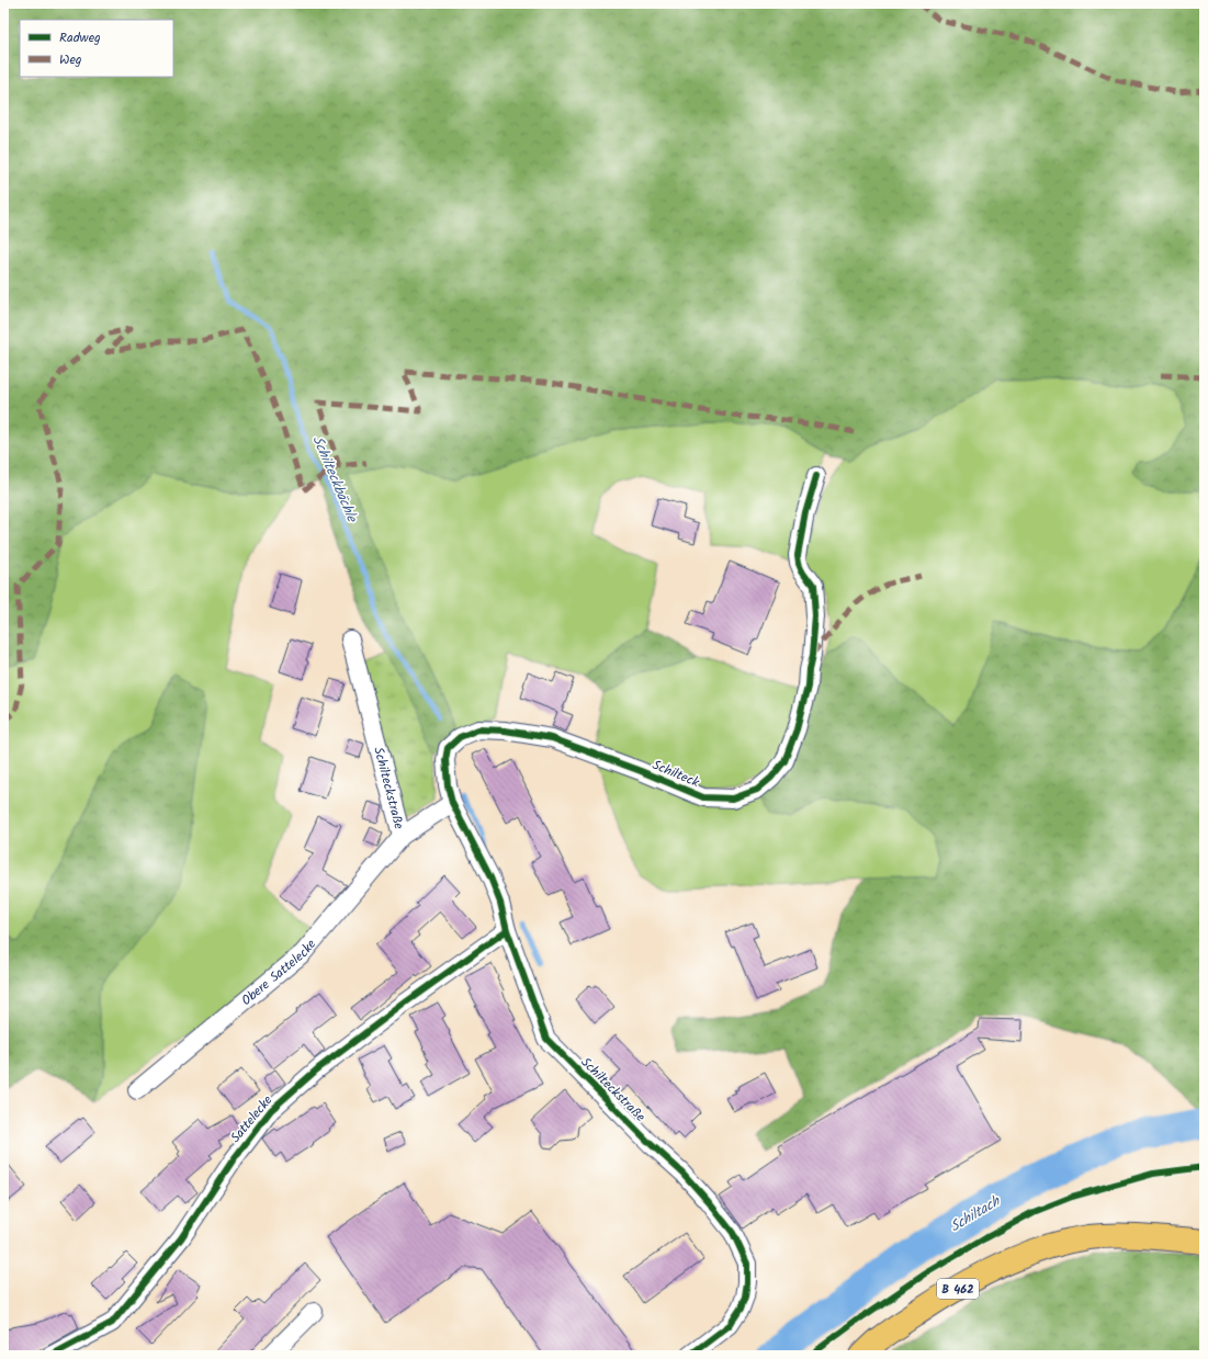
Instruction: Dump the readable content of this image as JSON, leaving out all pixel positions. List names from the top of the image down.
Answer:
{
  "streets": {
    "main road": ["B 462"],
    "street": [
      "Schilteck",
      "Schilteckstraße",
      "Obere Sattelecke",
      "Sattelecke"
    ]
  },
  "crossings": [
    ["Schilteck", "Schilteckstraße"],
    ["Schilteckstraße", "Obere Sattelecke"],
    ["Schilteckstraße", "Sattelecke"]
  ],
  "water": ["Schilteckbächle", "Schiltach"],
  "legend": ["Radweg", "Weg"]
}
